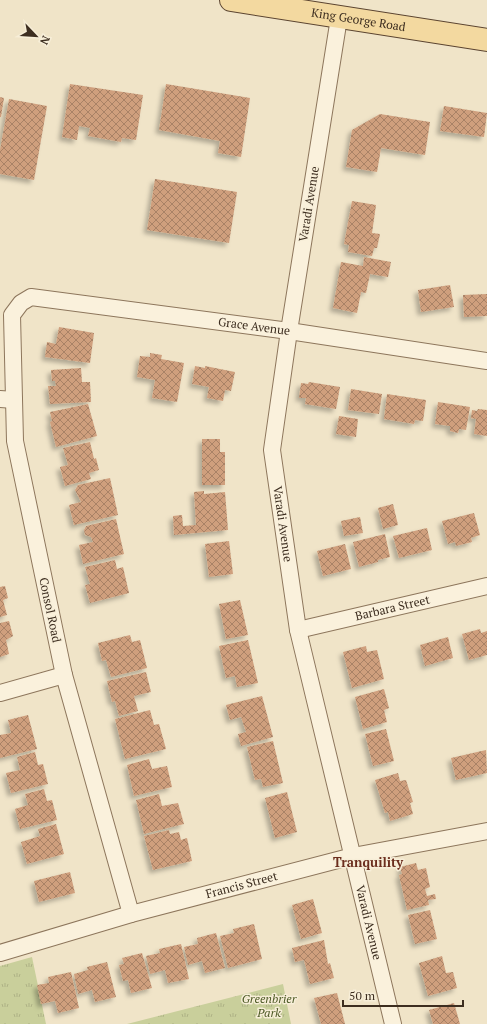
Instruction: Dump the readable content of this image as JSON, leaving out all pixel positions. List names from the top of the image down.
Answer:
{
  "streets": {
    "main road": ["King George Road"],
    "street": [
      "Varadi Avenue",
      "Grace Avenue",
      "Barbara Street",
      "Consol Road",
      "Francis Street"
    ]
  },
  "crossings": [
    ["King George Road", "Varadi Avenue"],
    ["Varadi Avenue", "Grace Avenue"],
    ["Varadi Avenue", "Barbara Street"],
    ["Varadi Avenue", "Francis Street"],
    ["Grace Avenue", "Consol Road"],
    ["Consol Road", "Francis Street"]
  ],
  "districts": ["Tranquility"],
  "parks": ["Greenbrier Park"],
  "scale_bar": "50 m",
  "north": "bottom right"
}
